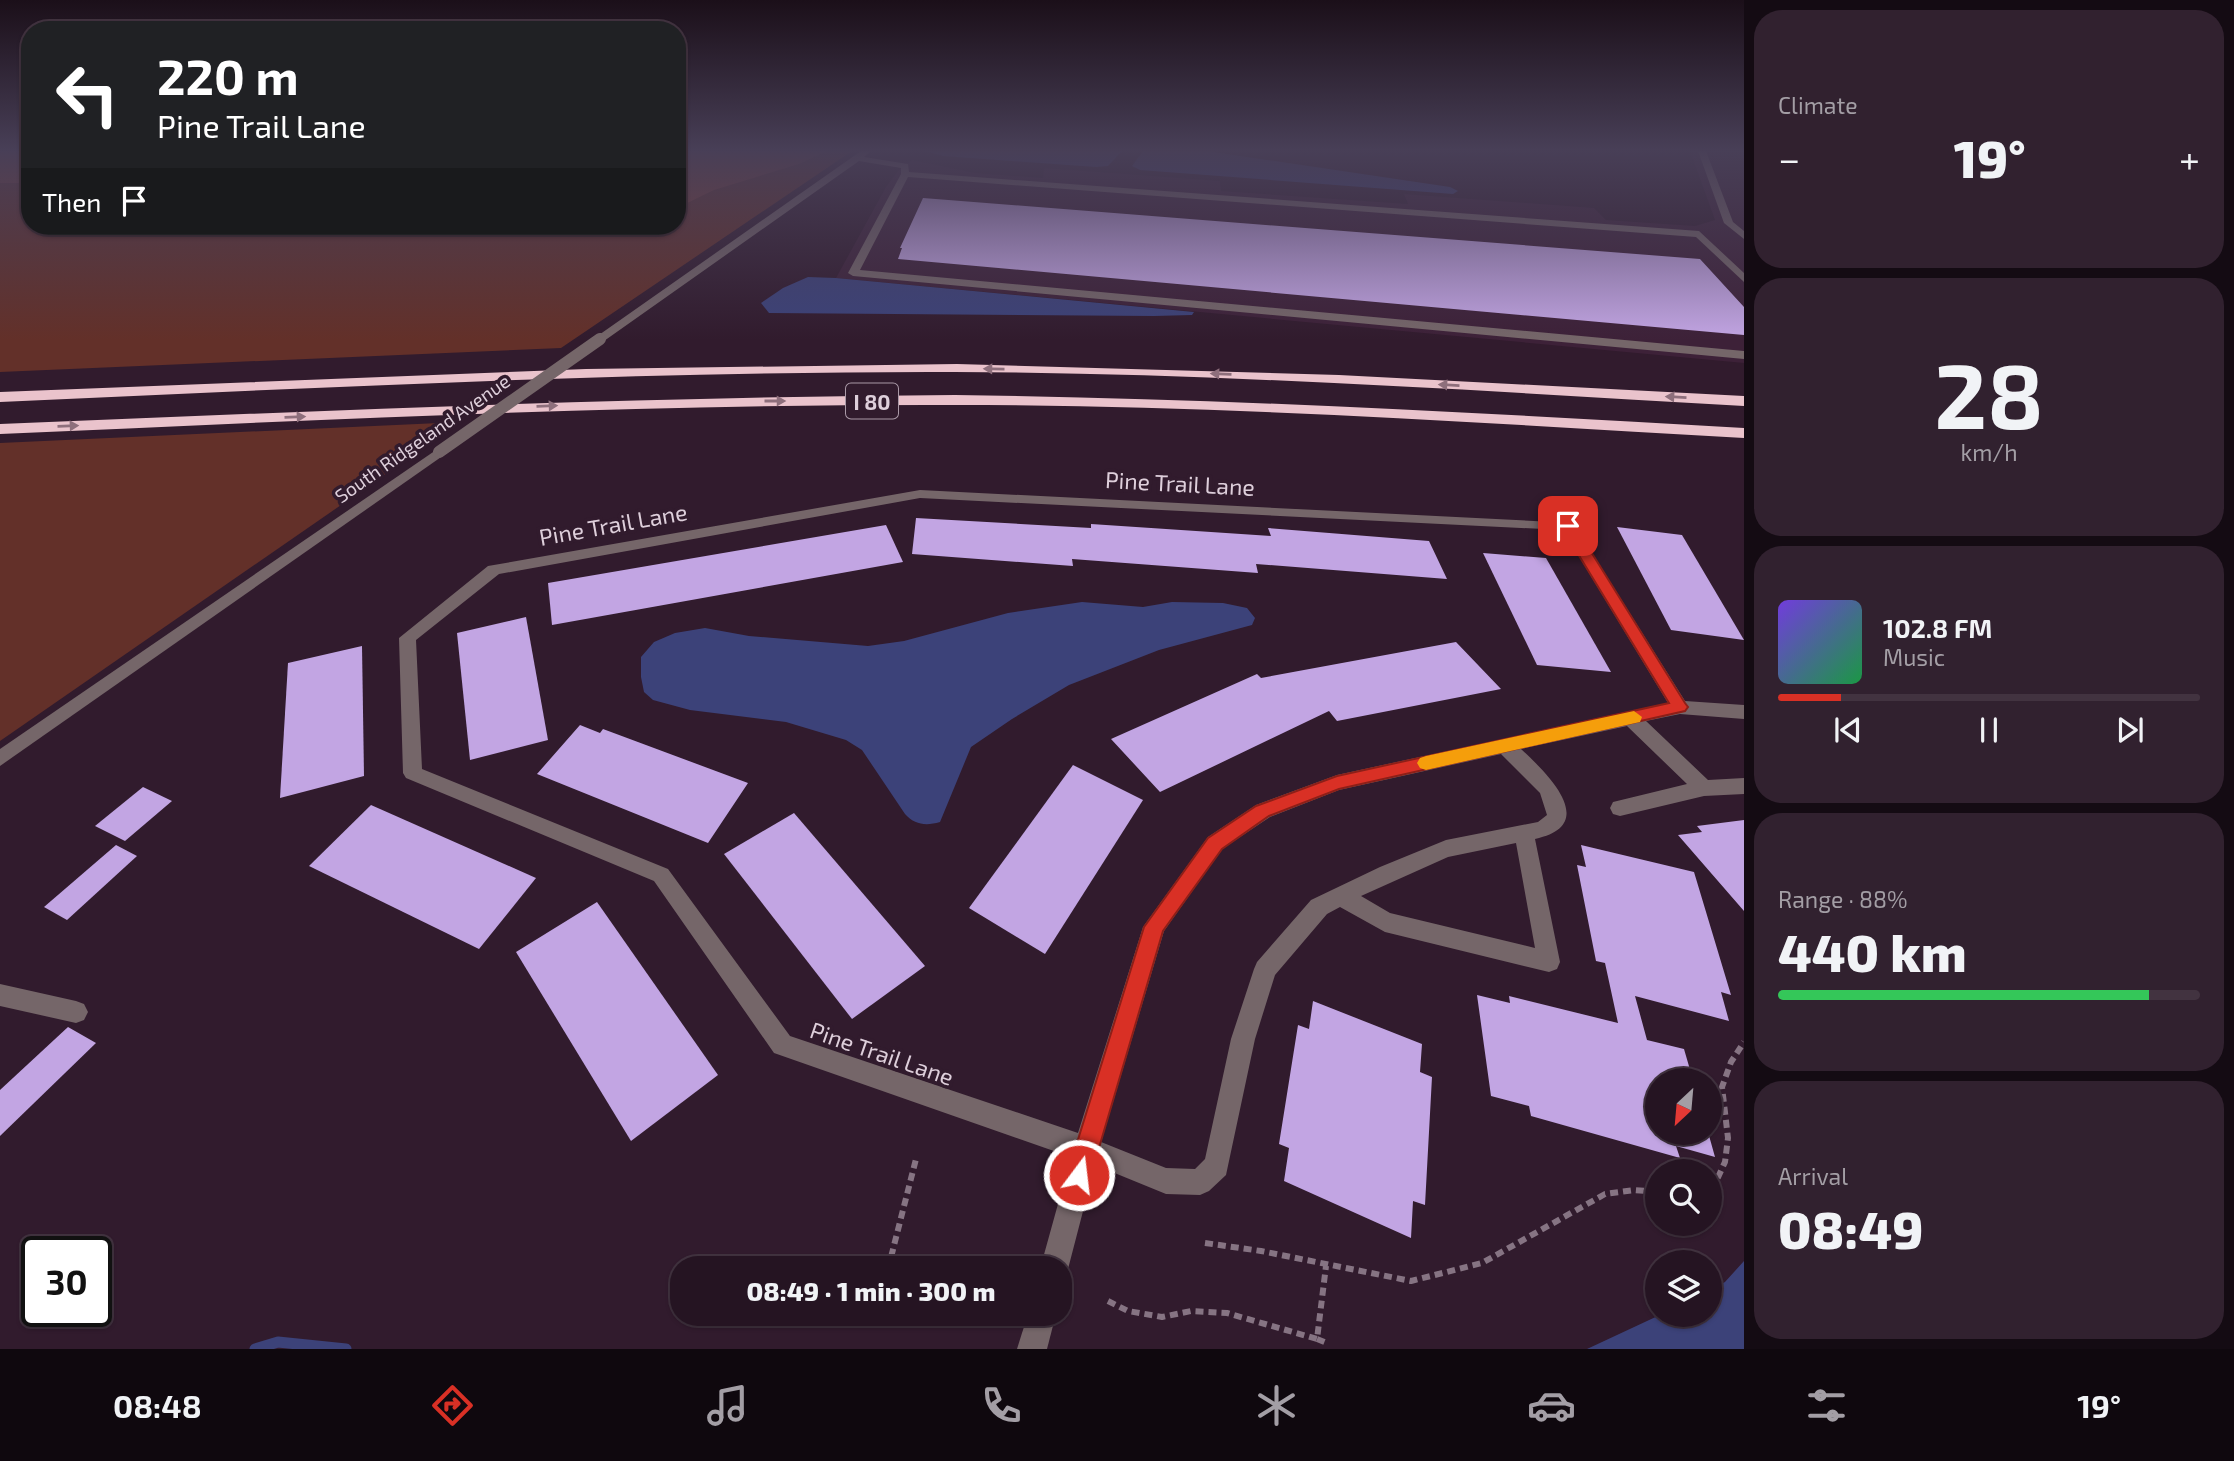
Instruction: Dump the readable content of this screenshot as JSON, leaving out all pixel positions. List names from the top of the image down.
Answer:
{
  "streets": {
    "highway": ["I 80"],
    "street": ["South Ridgeland Avenue", "Pine Trail Lane"]
  },
  "north": "bottom left",
  "page": {
    "tile": [
      "Climate",
      ["28", "km/h"],
      ["Range · 88%", "440 km"],
      ["Arrival", "08:49"]
    ],
    "turn": ["220 m", "Pine Trail Lane"],
    "heat": ["−", "19°", "+"],
    "then": "Then",
    "song": ["102.8 FM", "Music"],
    "limit": "30",
    "trip": "08:49 · 1 min · 300 m",
    "tabs": ["08:48", "19°"]
  }
}
